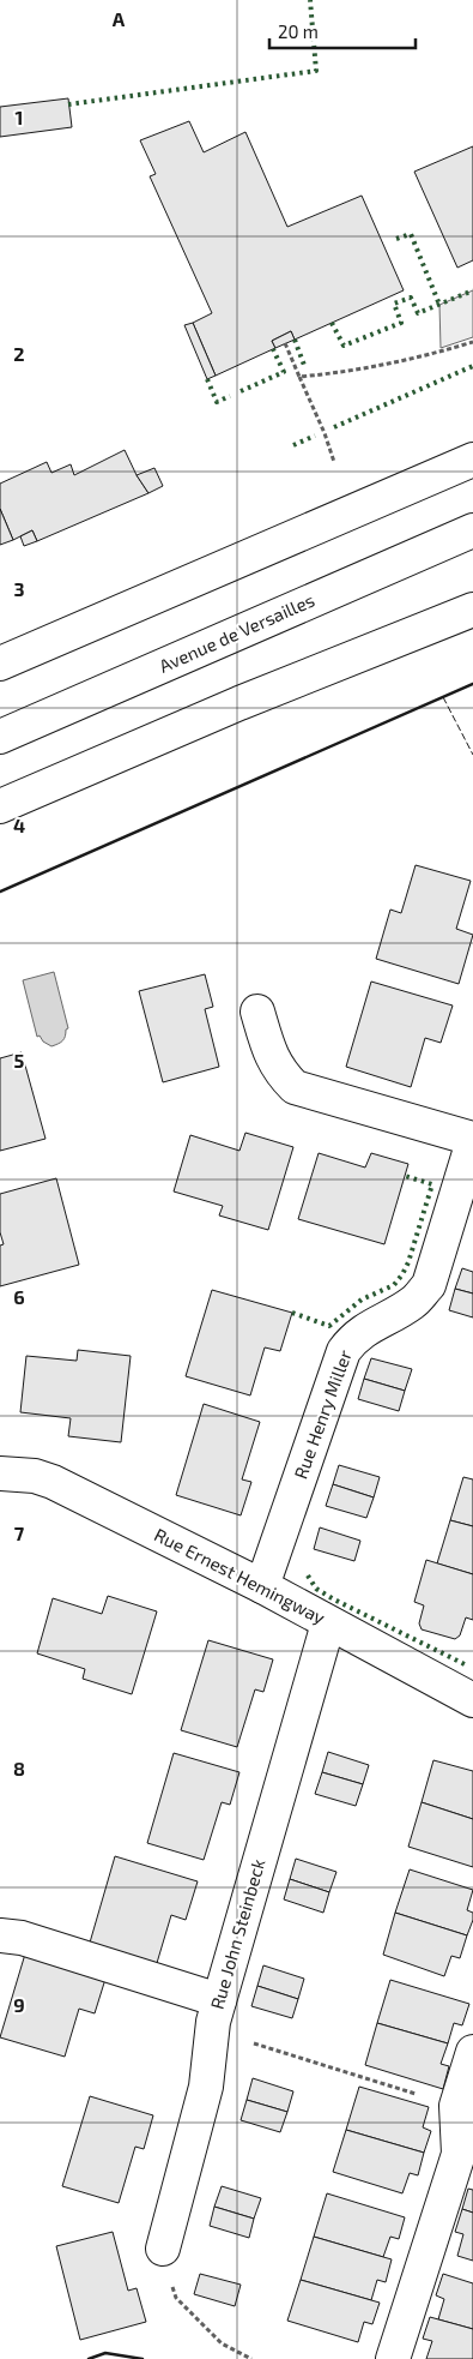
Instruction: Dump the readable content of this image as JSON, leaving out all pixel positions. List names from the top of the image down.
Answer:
{
  "streets": {
    "street": [
      "Avenue de Versailles",
      "Rue Henry Miller",
      "Rue Ernest Hemingway",
      "Rue John Steinbeck"
    ]
  },
  "crossings": [
    ["Rue Henry Miller", "Rue Ernest Hemingway"],
    ["Rue Ernest Hemingway", "Rue John Steinbeck"]
  ],
  "scale_bar": "20 m",
  "grid": {
    "columns": ["A"],
    "rows": [
      "1",
      "2",
      "3",
      "4",
      "5",
      "6",
      "7",
      "8",
      "9"
    ]
  }
}
